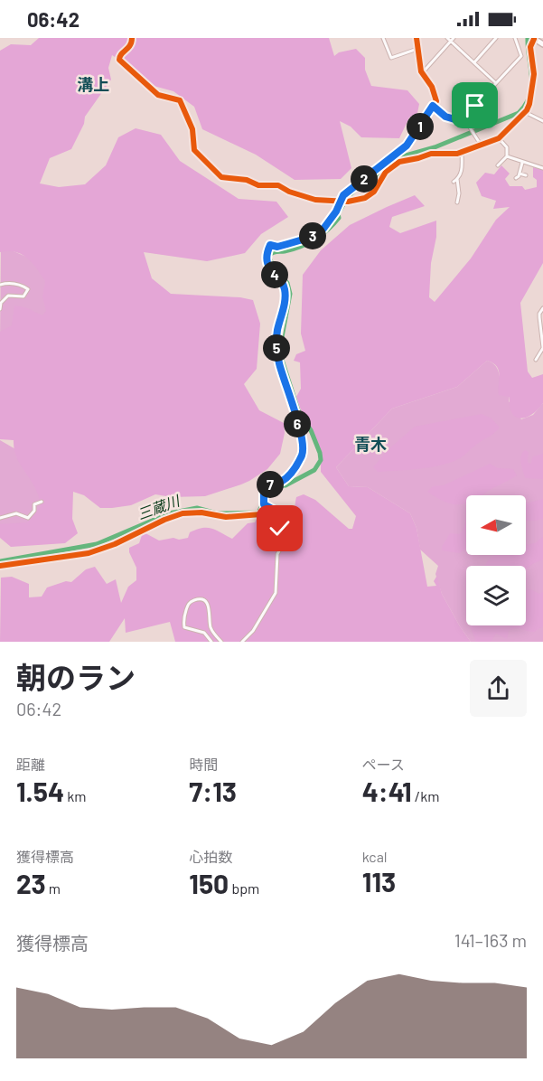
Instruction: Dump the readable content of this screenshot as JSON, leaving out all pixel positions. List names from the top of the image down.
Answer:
{
  "districts": ["溝上", "青木"],
  "water": ["三蔵川"],
  "north": "left",
  "page": {
    "status": "06:42",
    "pins": [
      "1",
      "2",
      "3",
      "4",
      "5",
      "6",
      "7"
    ],
    "heading": ["朝のラン", "06:42"],
    "stats": [
      ["距離", "1.54 km"],
      ["時間", "7:13"],
      ["ペース", "4:41 /km"],
      ["獲得標高", "23 m"],
      ["心拍数", "150 bpm"],
      ["kcal", "113"]
    ],
    "chart": ["獲得標高", "141–163 m"]
  }
}
